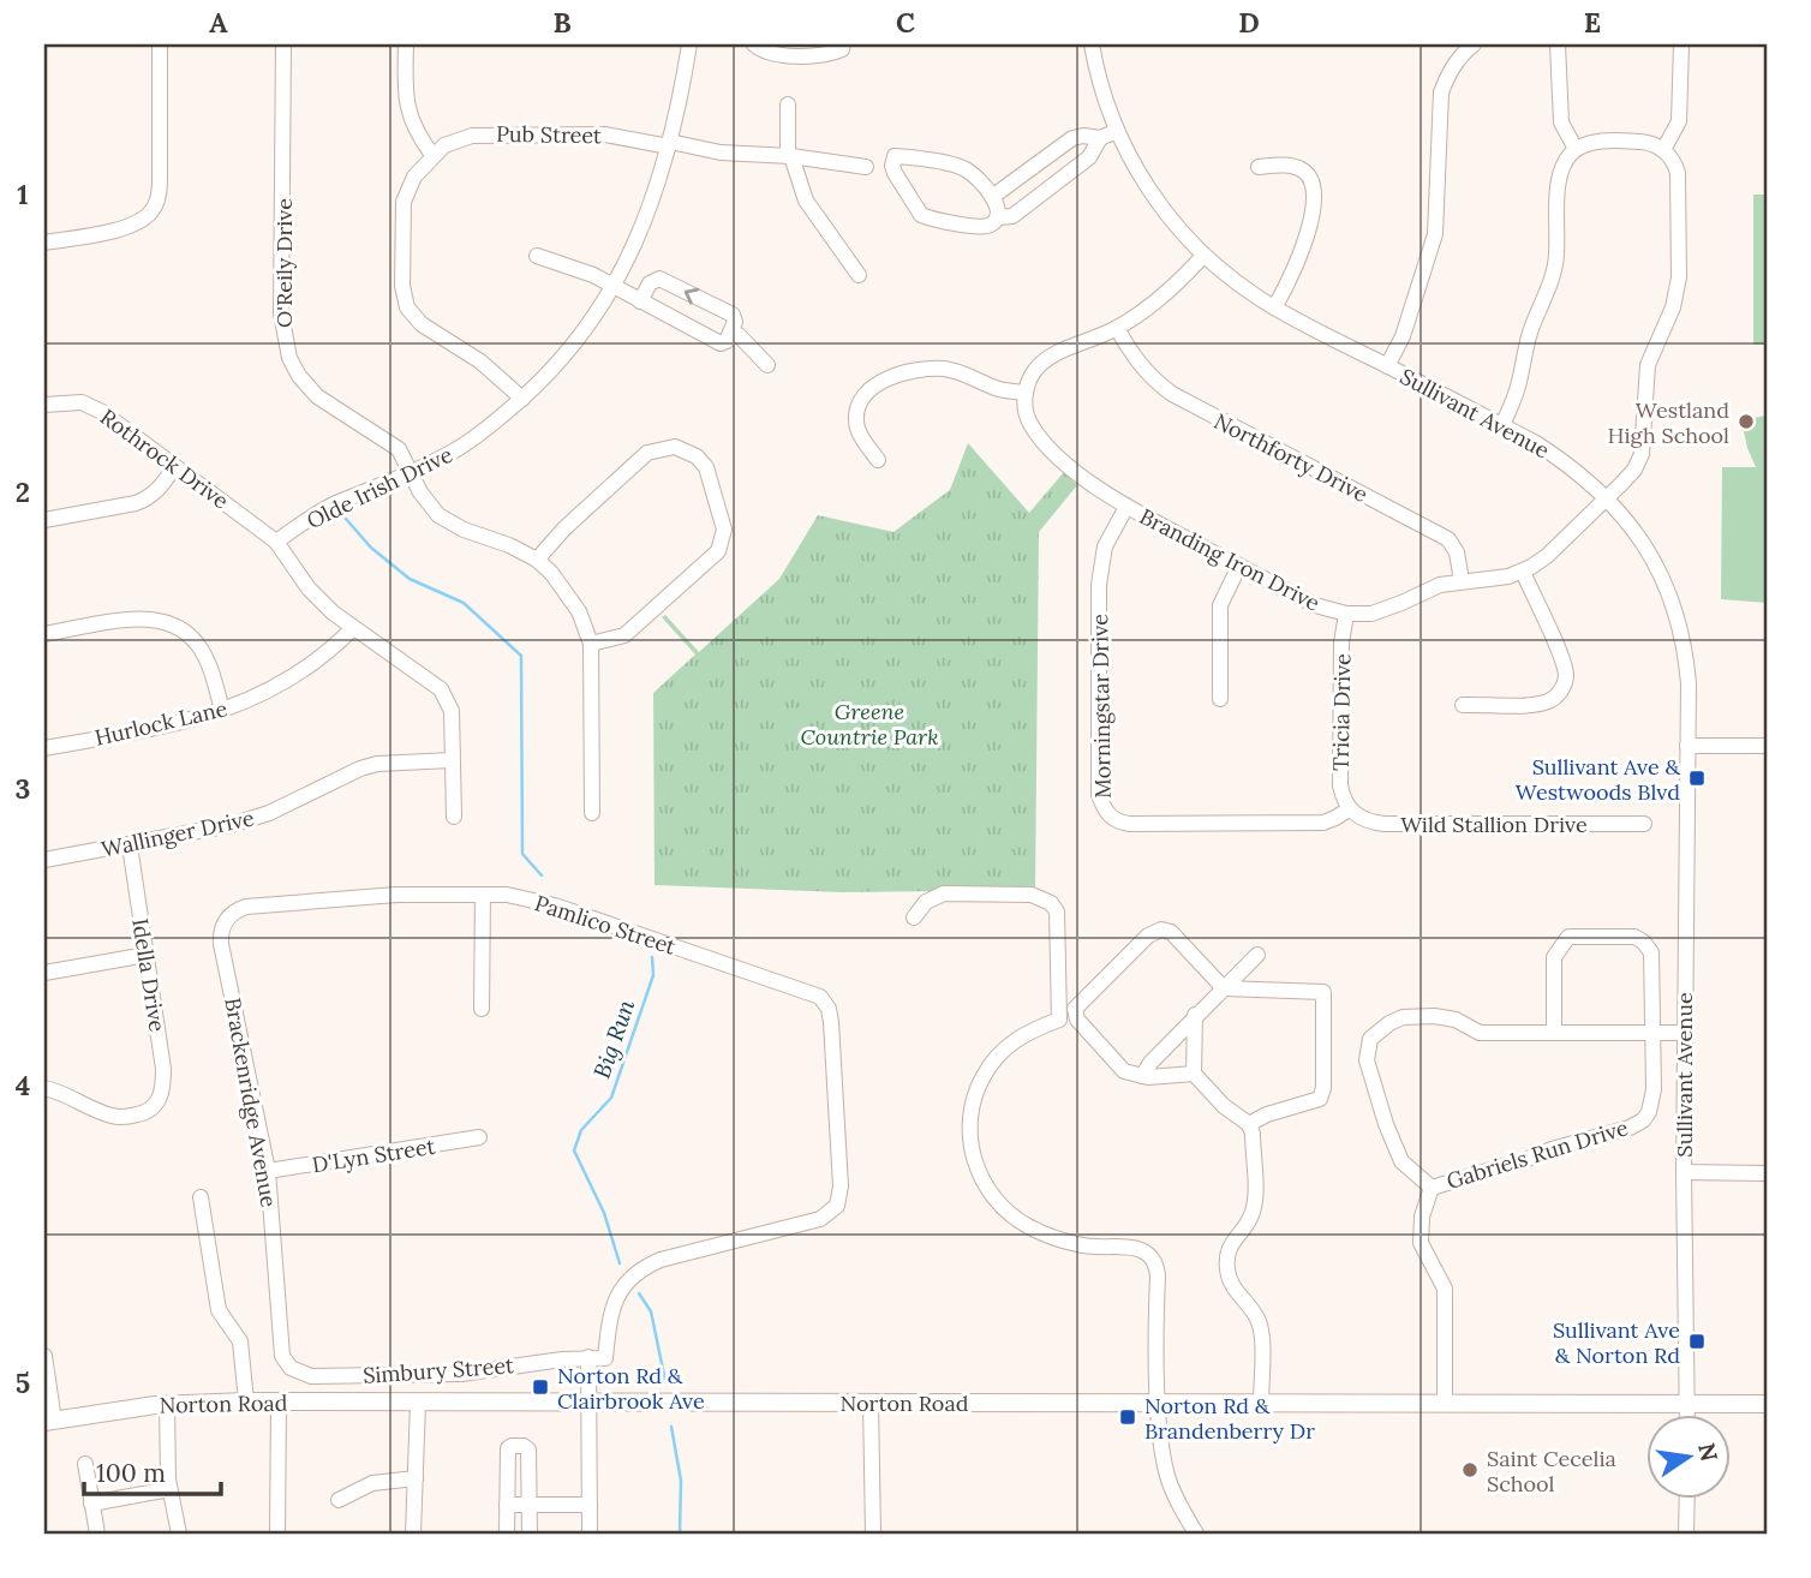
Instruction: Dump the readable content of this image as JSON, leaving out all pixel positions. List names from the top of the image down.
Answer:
{
  "streets": {
    "main road": ["Norton Road"],
    "street": [
      "Pub Street",
      "O'Reily Drive",
      "Sullivant Avenue",
      "Northforty Drive",
      "Rothrock Drive",
      "Olde Irish Drive",
      "Branding Iron Drive",
      "Morningstar Drive",
      "Tricia Drive",
      "Hurlock Lane",
      "Wild Stallion Drive",
      "Wallinger Drive",
      "Pamlico Street",
      "Idella Drive",
      "Brackenridge Avenue",
      "Gabriels Run Drive",
      "D'Lyn Street",
      "Simbury Street"
    ]
  },
  "crossings": [
    ["Pub Street", "Olde Irish Drive"],
    ["O'Reily Drive", "Olde Irish Drive"],
    ["Sullivant Avenue", "Branding Iron Drive"],
    ["Sullivant Avenue", "Norton Road"],
    ["Northforty Drive", "Branding Iron Drive"],
    ["Rothrock Drive", "Olde Irish Drive"],
    ["Rothrock Drive", "Hurlock Lane"],
    ["Rothrock Drive", "Wallinger Drive"],
    ["Branding Iron Drive", "Morningstar Drive"],
    ["Branding Iron Drive", "Tricia Drive"],
    ["Morningstar Drive", "Tricia Drive"],
    ["Morningstar Drive", "Wild Stallion Drive"],
    ["Tricia Drive", "Wild Stallion Drive"],
    ["Wallinger Drive", "Idella Drive"],
    ["Pamlico Street", "Brackenridge Avenue"],
    ["Pamlico Street", "Simbury Street"],
    ["Brackenridge Avenue", "D'Lyn Street"],
    ["Brackenridge Avenue", "Simbury Street"]
  ],
  "water": ["Big Run"],
  "parks": ["Greene Countrie Park"],
  "places": {
    "other": ["Westland High School", "Saint Cecelia School"],
    "transit": [
      "Sullivant Ave & Westwoods Blvd",
      "Sullivant Ave & Norton Rd",
      "Norton Rd & Clairbrook Ave",
      "Norton Rd & Brandenberry Dr"
    ]
  },
  "scale_bar": "100 m",
  "north": "right",
  "grid": {
    "columns": [
      "A",
      "B",
      "C",
      "D",
      "E"
    ],
    "rows": [
      "1",
      "2",
      "3",
      "4",
      "5"
    ]
  }
}
